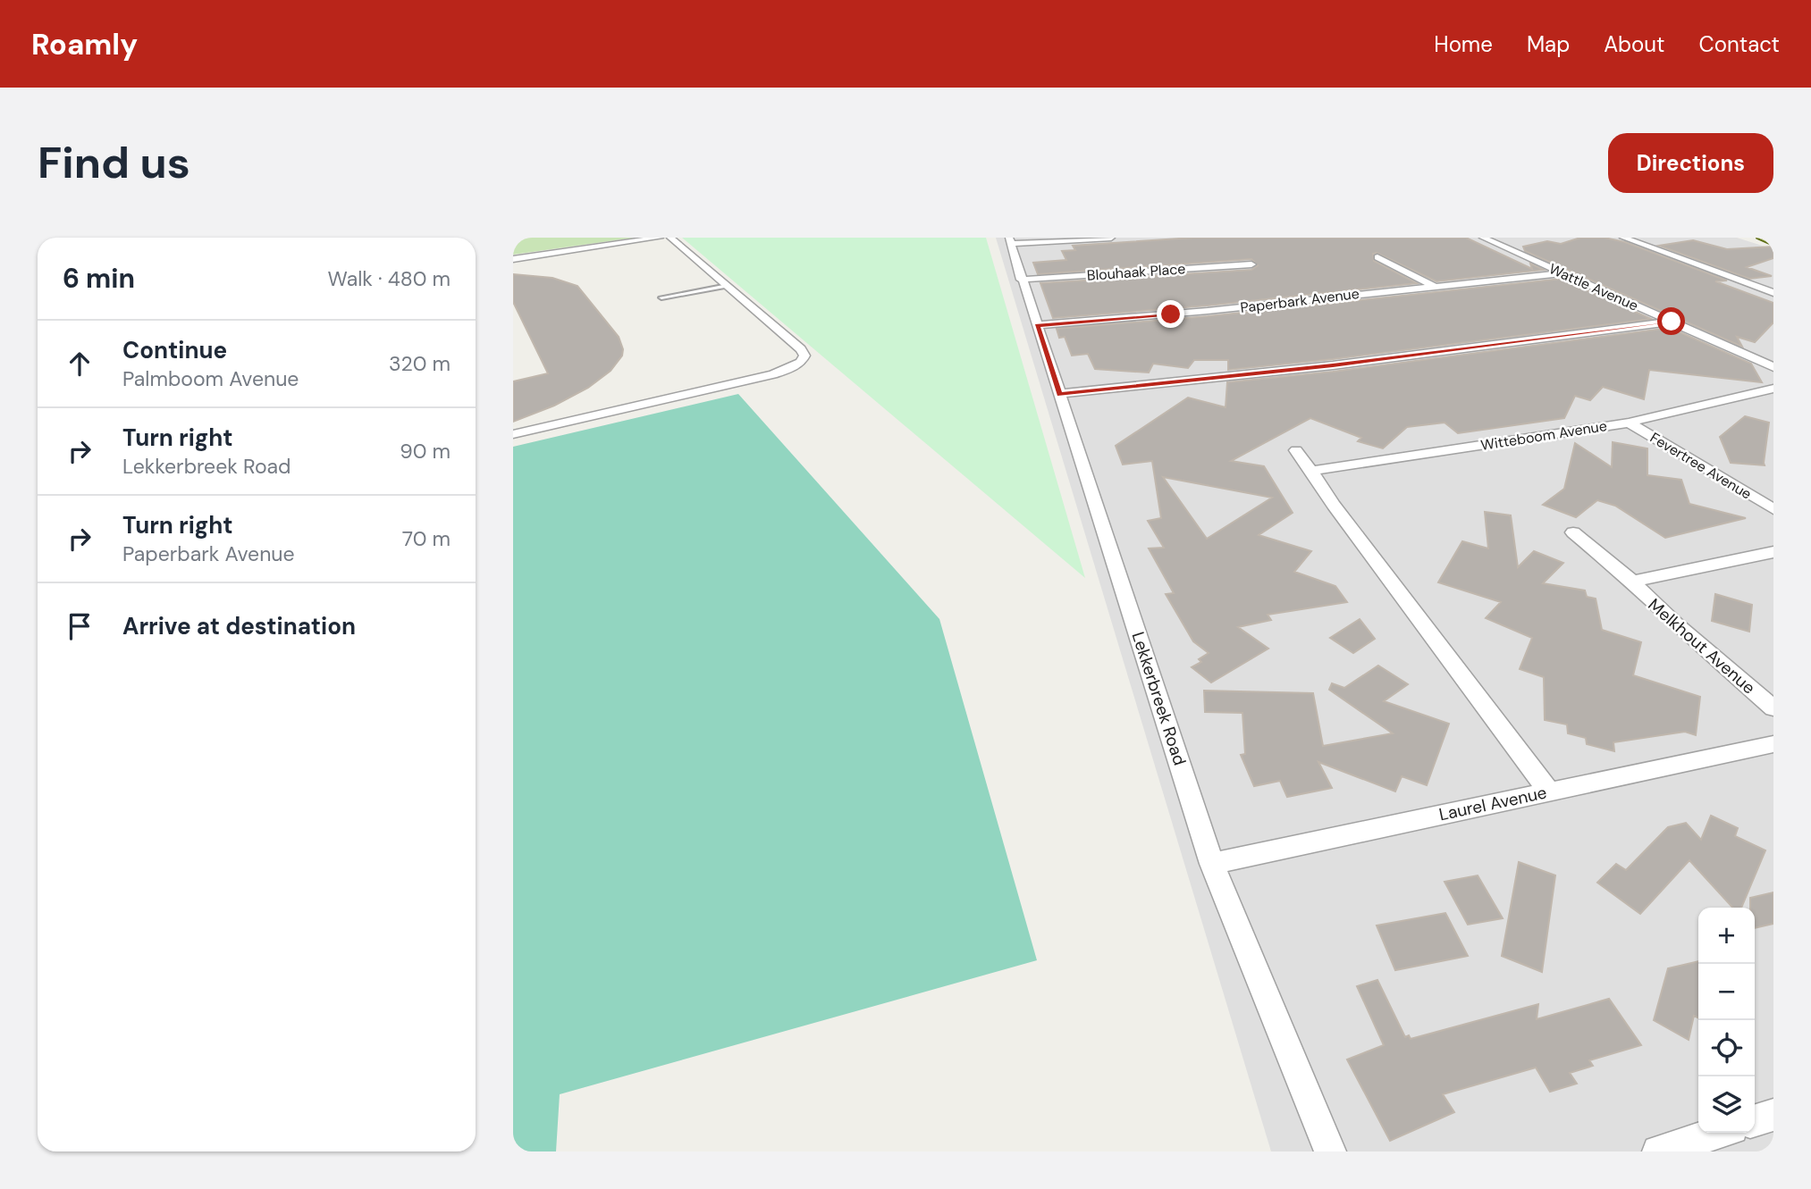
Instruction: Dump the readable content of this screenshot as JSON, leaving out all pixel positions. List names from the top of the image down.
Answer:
{
  "streets": {
    "street": [
      "Blouhaak Place",
      "Wattle Avenue",
      "Paperbark Avenue",
      "Witteboom Avenue",
      "Fevertree Avenue",
      "Melkhout Avenue",
      "Lekkerbreek Road",
      "Laurel Avenue"
    ]
  },
  "crossings": [
    ["Blouhaak Place", "Lekkerbreek Road"],
    ["Wattle Avenue", "Paperbark Avenue"],
    ["Paperbark Avenue", "Lekkerbreek Road"],
    ["Witteboom Avenue", "Fevertree Avenue"],
    ["Lekkerbreek Road", "Laurel Avenue"]
  ],
  "page": {
    "header": "Roamly",
    "nav": [
      "Home",
      "Map",
      "About",
      "Contact"
    ],
    "buttons": "Directions",
    "title": "Find us",
    "heading": ["6 min", "Walk · 480 m"],
    "list": [
      ["Continue", "Palmboom Avenue", "320 m"],
      ["Turn right", "Lekkerbreek Road", "90 m"],
      ["Turn right", "Paperbark Avenue", "70 m"],
      "Arrive at destination"
    ],
    "map_buttons": ["+", "−"]
  }
}
